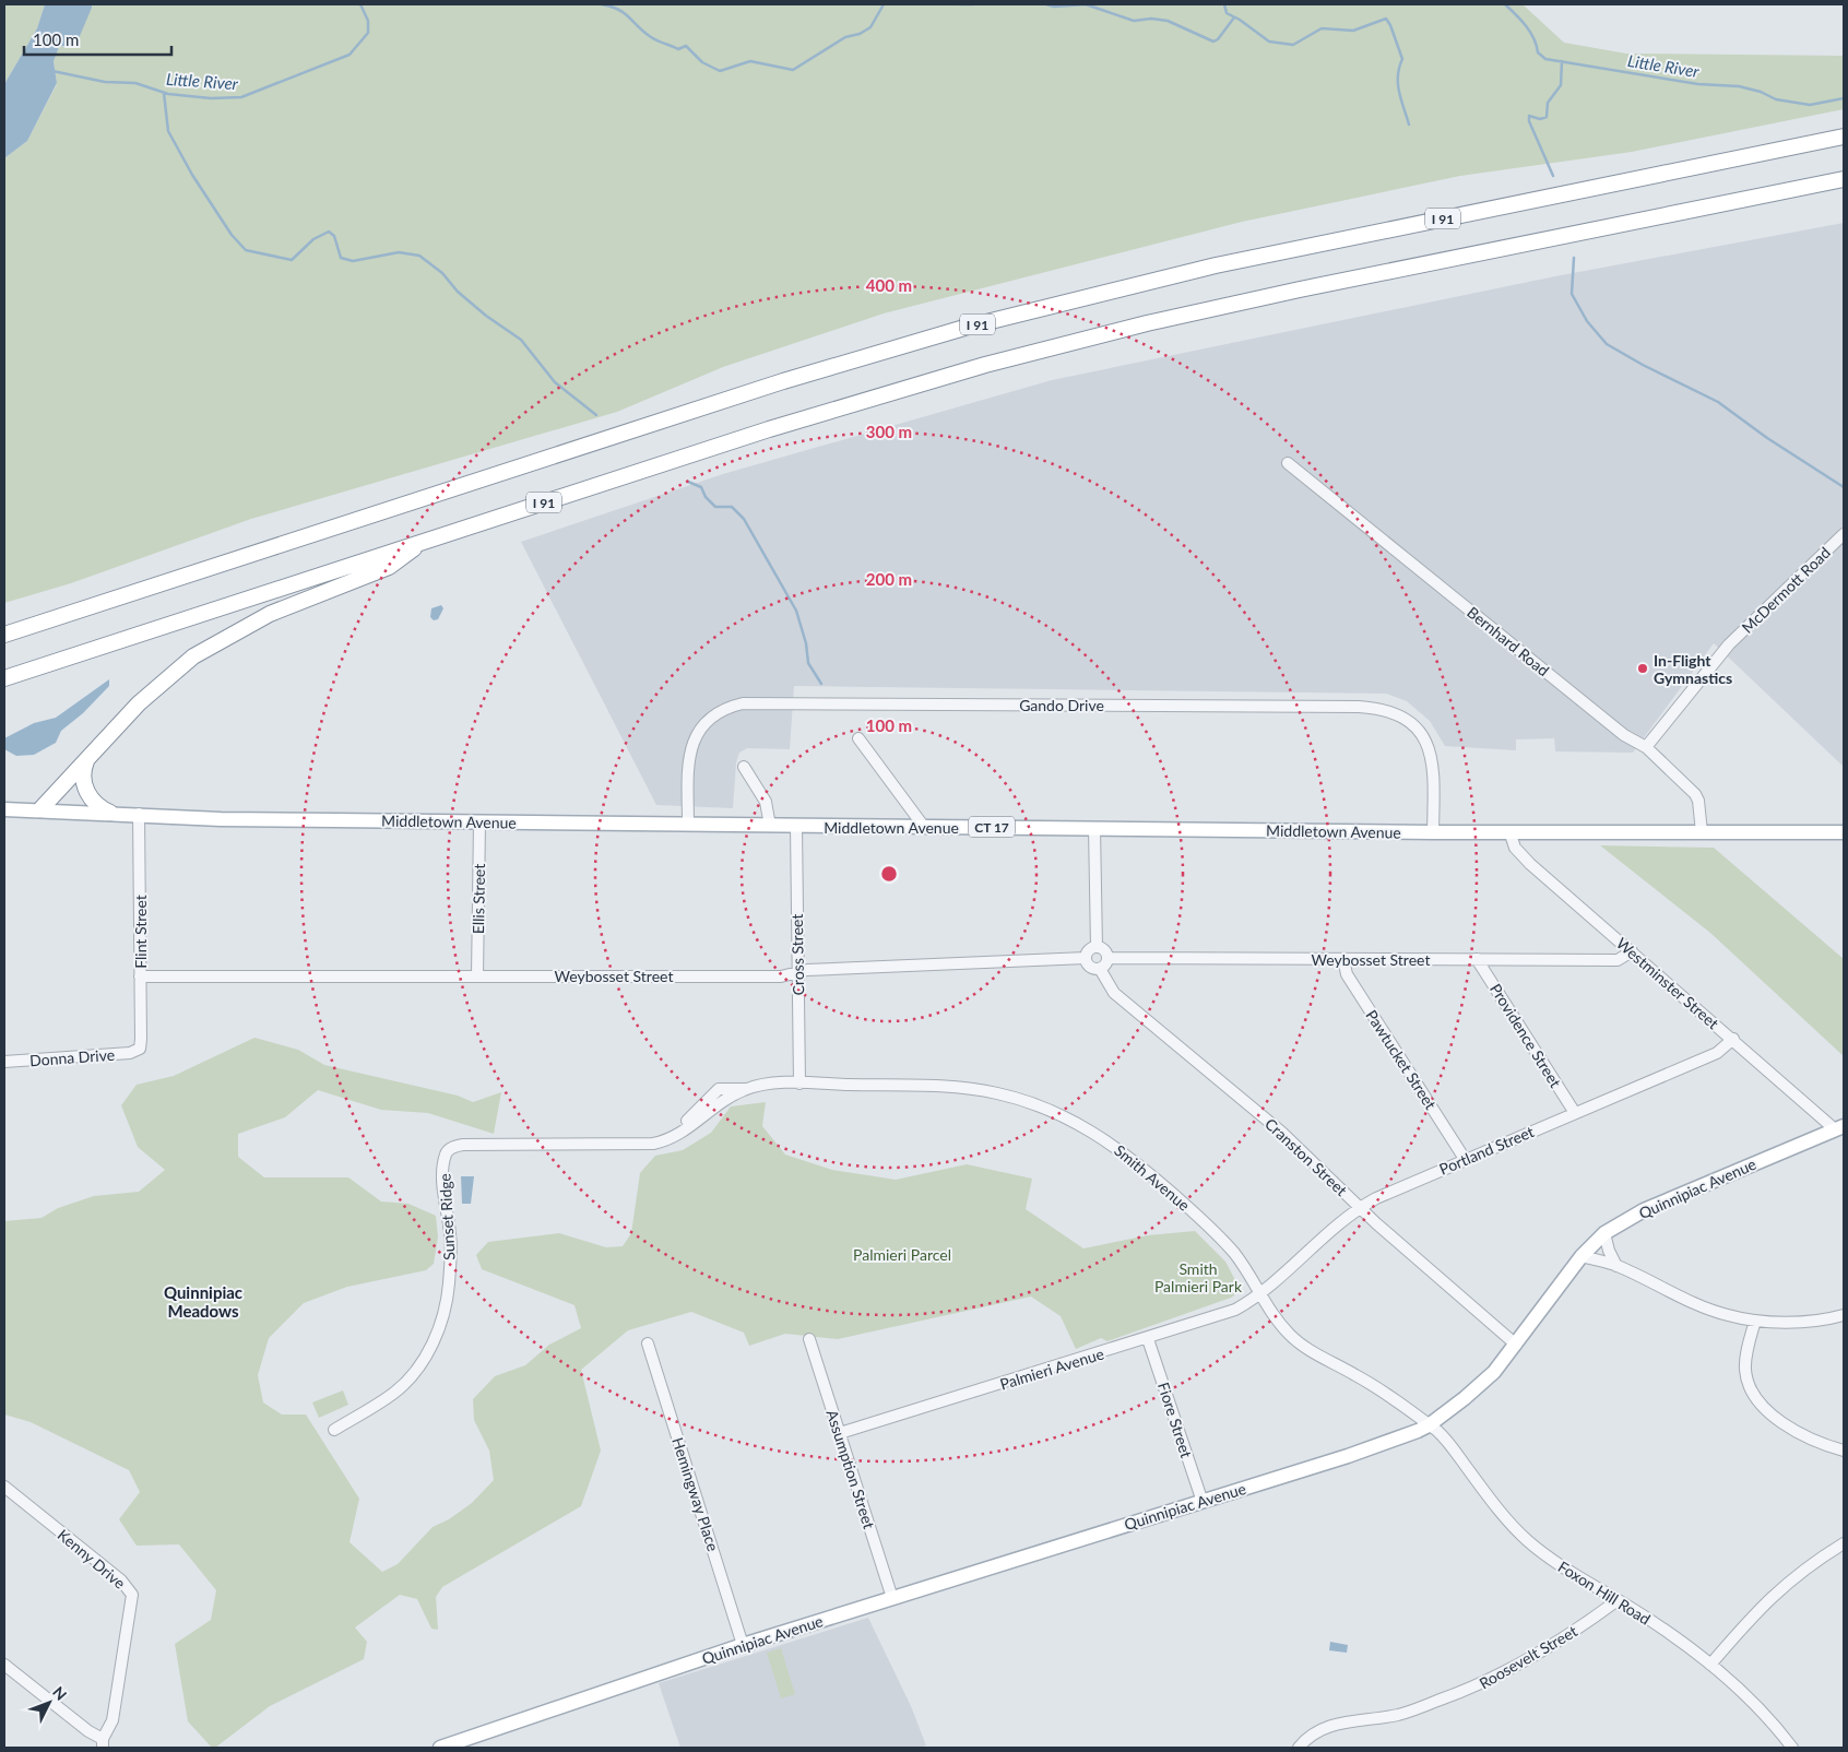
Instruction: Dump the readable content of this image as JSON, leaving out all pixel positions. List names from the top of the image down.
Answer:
{
  "streets": {
    "highway": ["I 91"],
    "main road": ["Middletown Avenue", "CT 17", "Quinnipiac Avenue"],
    "street": [
      "McDermott Road",
      "Bernhard Road",
      "Gando Drive",
      "Ellis Street",
      "Flint Street",
      "Cross Street",
      "Weybosset Street",
      "Westminster Street",
      "Providence Street",
      "Donna Drive",
      "Pawtucket Street",
      "Portland Street",
      "Cranston Street",
      "Smith Avenue",
      "Sunset Ridge",
      "Palmieri Avenue",
      "Fiore Street",
      "Assumption Street",
      "Hemingway Place",
      "Kenny Drive",
      "Foxon Hill Road",
      "Roosevelt Street"
    ]
  },
  "crossings": [
    ["McDermott Road", "Bernhard Road"],
    ["Bernhard Road", "Middletown Avenue"],
    ["Gando Drive", "Middletown Avenue"],
    ["Middletown Avenue", "Ellis Street"],
    ["Middletown Avenue", "Flint Street"],
    ["Middletown Avenue", "Cross Street"],
    ["Middletown Avenue", "Westminster Street"],
    ["Ellis Street", "Weybosset Street"],
    ["Flint Street", "Weybosset Street"],
    ["Flint Street", "Donna Drive"],
    ["Cross Street", "Weybosset Street"],
    ["Cross Street", "Smith Avenue"],
    ["Cross Street", "Sunset Ridge"],
    ["Weybosset Street", "Westminster Street"],
    ["Weybosset Street", "Providence Street"],
    ["Weybosset Street", "Pawtucket Street"],
    ["Weybosset Street", "Cranston Street"],
    ["Westminster Street", "Portland Street"],
    ["Westminster Street", "Quinnipiac Avenue"],
    ["Providence Street", "Portland Street"],
    ["Pawtucket Street", "Portland Street"],
    ["Portland Street", "Cranston Street"],
    ["Portland Street", "Smith Avenue"],
    ["Portland Street", "Palmieri Avenue"],
    ["Cranston Street", "Quinnipiac Avenue"],
    ["Smith Avenue", "Quinnipiac Avenue"],
    ["Smith Avenue", "Sunset Ridge"],
    ["Smith Avenue", "Palmieri Avenue"],
    ["Smith Avenue", "Foxon Hill Road"],
    ["Quinnipiac Avenue", "Fiore Street"],
    ["Quinnipiac Avenue", "Assumption Street"],
    ["Quinnipiac Avenue", "Hemingway Place"],
    ["Quinnipiac Avenue", "Foxon Hill Road"],
    ["Palmieri Avenue", "Fiore Street"],
    ["Palmieri Avenue", "Assumption Street"],
    ["Foxon Hill Road", "Roosevelt Street"]
  ],
  "districts": ["Quinnipiac Meadows"],
  "water": ["Little River"],
  "parks": ["Palmieri Parcel", "Smith Palmieri Park"],
  "places": ["In-Flight Gymnastics"],
  "scale_bar": "100 m",
  "north": "top right",
  "rings": [
    "400 m",
    "300 m",
    "200 m",
    "100 m"
  ]
}
